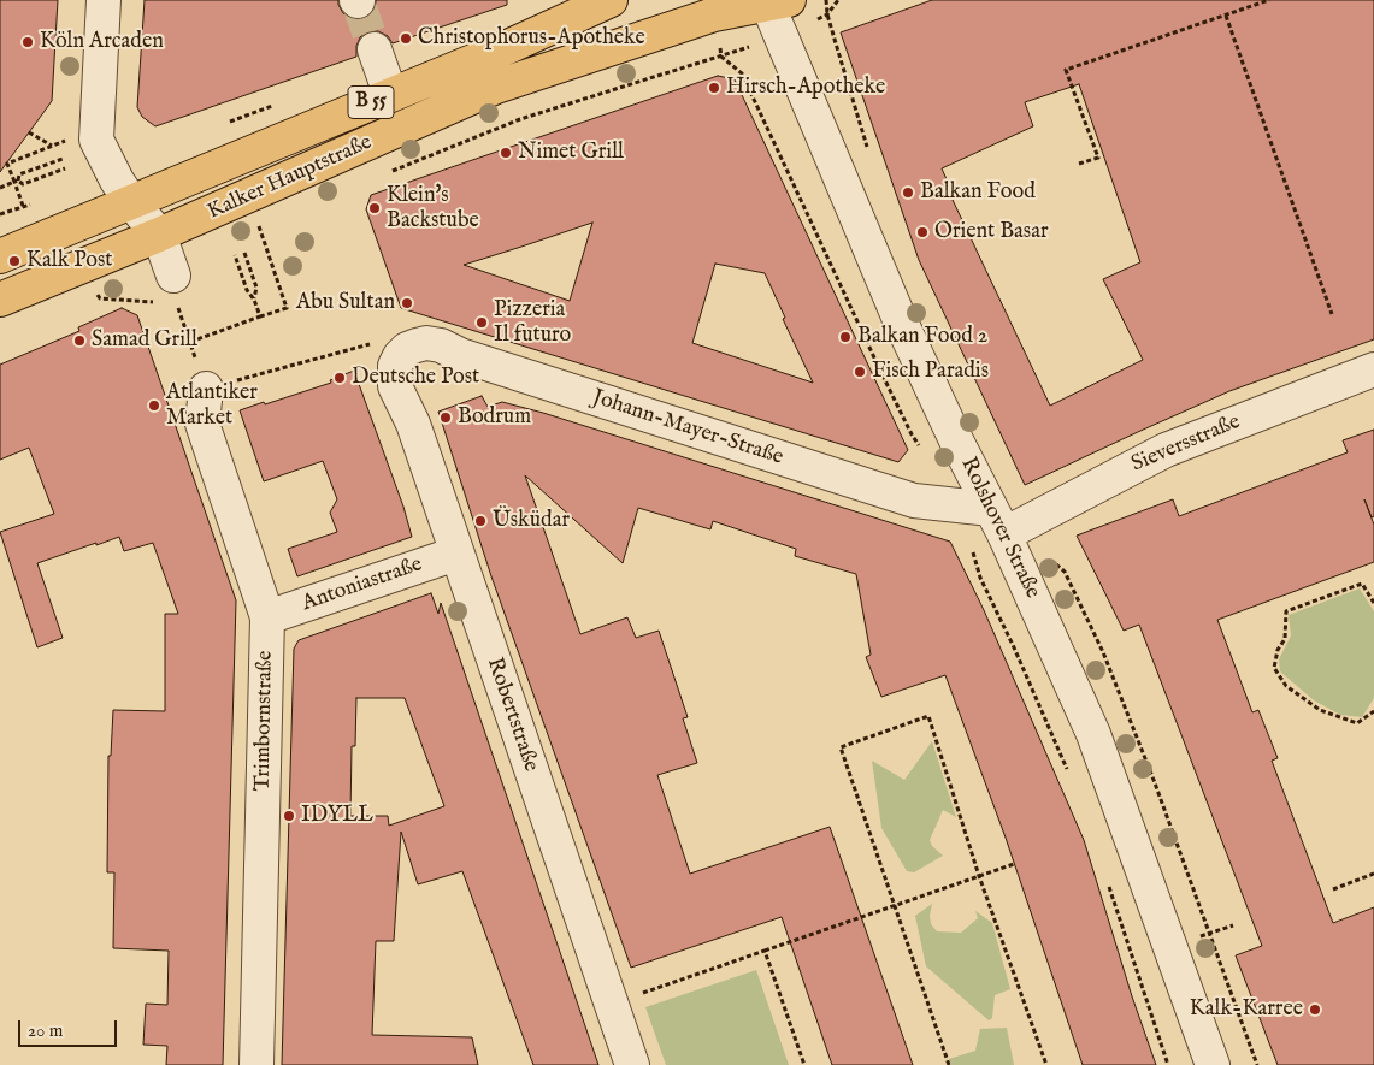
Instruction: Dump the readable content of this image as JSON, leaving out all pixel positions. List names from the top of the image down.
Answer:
{
  "streets": {
    "main road": ["B 55", "Kalker Hauptstraße"],
    "street": [
      "Johann-Mayer-Straße",
      "Sieversstraße",
      "Rolshover Straße",
      "Antoniastraße",
      "Robertstraße",
      "Trimbornstraße"
    ]
  },
  "crossings": [
    ["Kalker Hauptstraße", "Rolshover Straße"],
    ["Johann-Mayer-Straße", "Sieversstraße"],
    ["Johann-Mayer-Straße", "Rolshover Straße"],
    ["Johann-Mayer-Straße", "Robertstraße"],
    ["Sieversstraße", "Rolshover Straße"],
    ["Antoniastraße", "Robertstraße"],
    ["Antoniastraße", "Trimbornstraße"]
  ],
  "places": [
    "Christophorus-Apotheke",
    "Köln Arcaden",
    "Hirsch-Apotheke",
    "Nimet Grill",
    "Balkan Food",
    "Klein's Backstube",
    "Orient Basar",
    "Kalk Post",
    "Abu Sultan",
    "Pizzeria Il futuro",
    "Balkan Food 2",
    "Samad Grill",
    "Fisch Paradis",
    "Deutsche Post",
    "Atlantiker Market",
    "Bodrum",
    "Üsküdar",
    "IDYLL",
    "Kalk-Karree"
  ],
  "scale_bar": "20 m"
}
